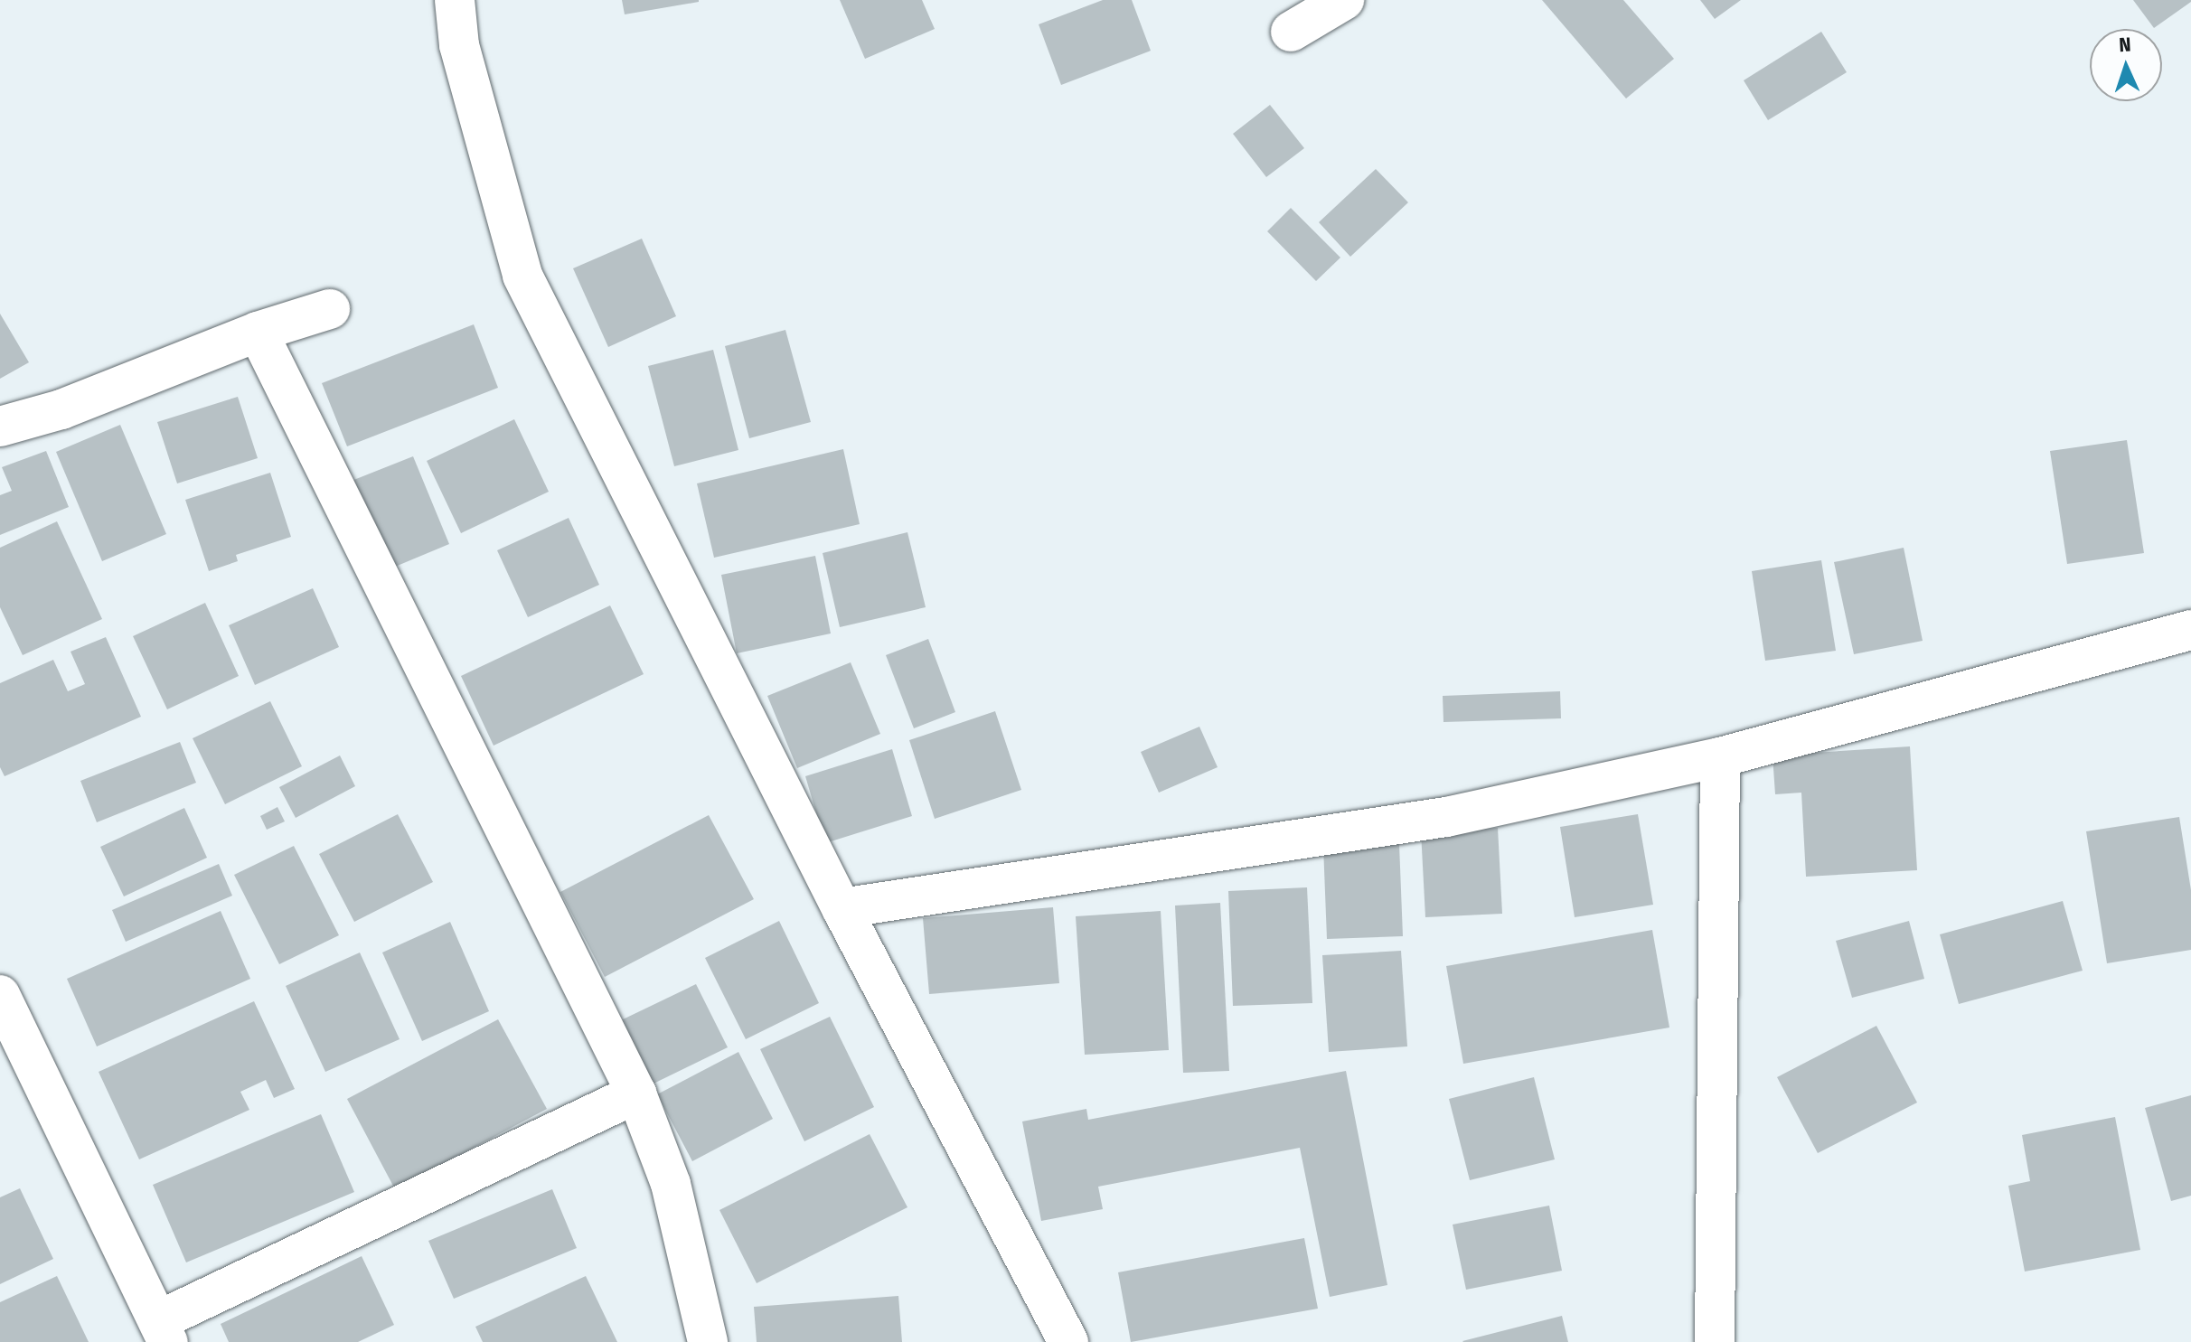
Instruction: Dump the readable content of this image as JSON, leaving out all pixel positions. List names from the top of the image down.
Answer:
{
  "north": "top"
}
